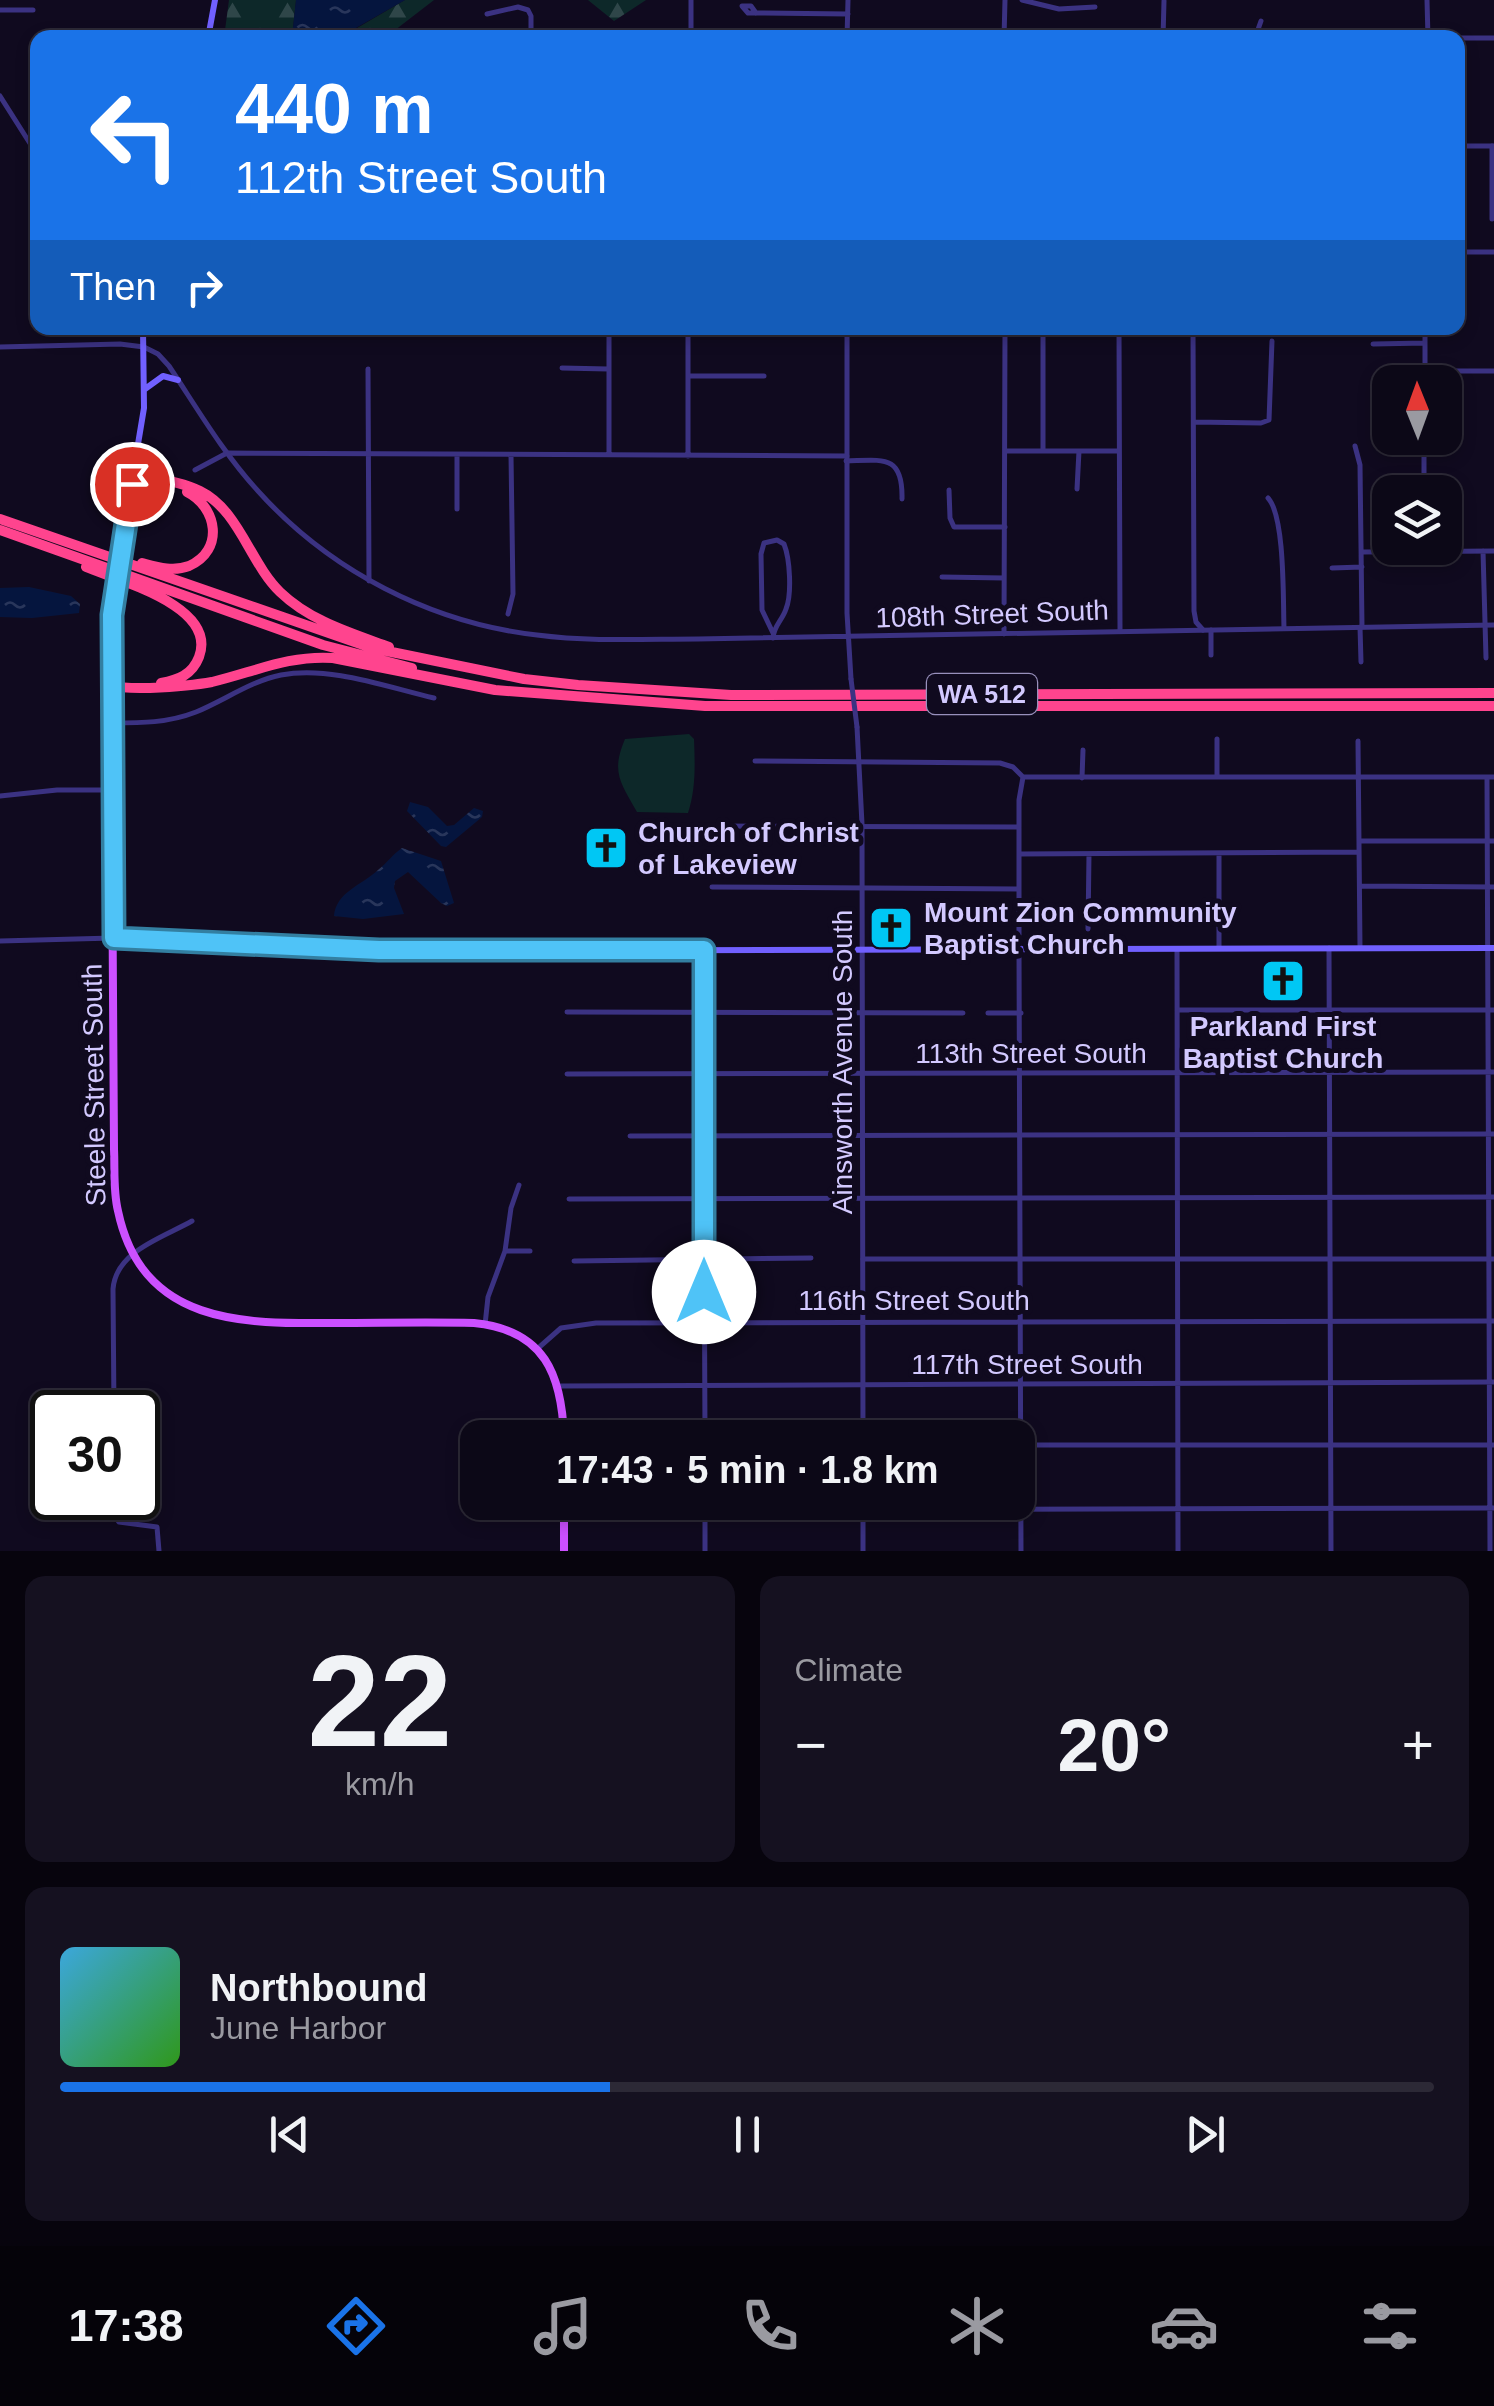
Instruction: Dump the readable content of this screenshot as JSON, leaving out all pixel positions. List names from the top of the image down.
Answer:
{
  "streets": {
    "highway": ["WA 512"],
    "main road": ["Steele Street South"],
    "street": [
      "108th Street South",
      "113th Street South",
      "Ainsworth Avenue South",
      "116th Street South",
      "117th Street South"
    ]
  },
  "crossings": [
    ["108th Street South", "Ainsworth Avenue South"],
    ["108th Street South", "Steele Street South"],
    ["113th Street South", "Ainsworth Avenue South"],
    ["Ainsworth Avenue South", "116th Street South"],
    ["Ainsworth Avenue South", "117th Street South"]
  ],
  "places": {
    "church": ["Church of Christ of Lakeview", "Mount Zion Community Baptist Church", "Parkland First Baptist Church"]
  },
  "north": "top",
  "page": {
    "turn": ["440 m", "112th Street South"],
    "then": "Then",
    "limit": "30",
    "trip": "17:43 · 5 min · 1.8 km",
    "tile": [
      ["22", "km/h"],
      "Climate"
    ],
    "heat": ["−", "20°", "+"],
    "song": ["Northbound", "June Harbor"],
    "tabs": "17:38"
  }
}
